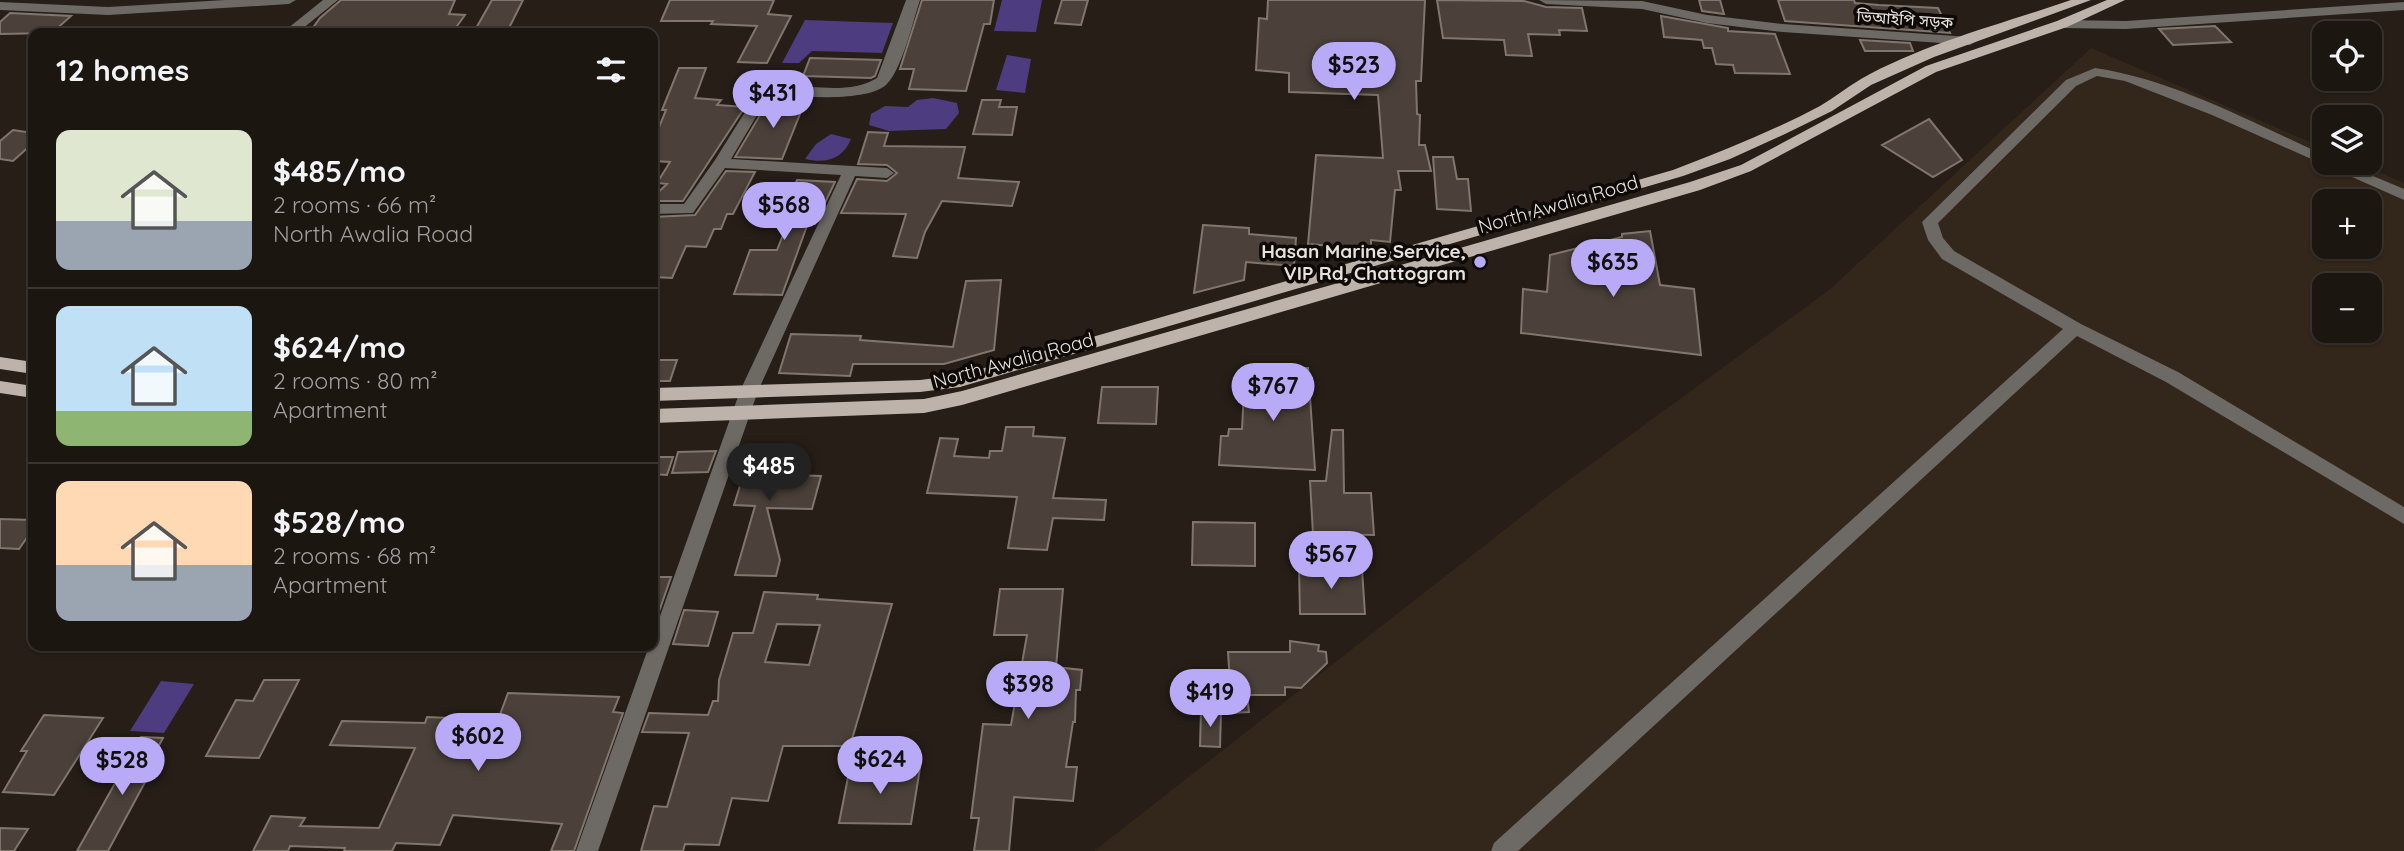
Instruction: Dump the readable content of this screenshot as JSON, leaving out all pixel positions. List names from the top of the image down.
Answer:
{
  "streets": {
    "main road": ["North Awalia Road"],
    "street": ["ভিআইপি সড়ক"]
  },
  "crossings": [
    ["ভিআইপি সড়ক", "North Awalia Road"]
  ],
  "places": ["Hasan Marine Service, VIP Rd, Chattogram"],
  "page": {
    "map_buttons": ["+", "−"],
    "heading": "12 homes",
    "price": [
      "$523",
      "$431",
      "$568",
      "$635",
      "$767",
      "$485",
      "$567",
      "$398",
      "$419",
      "$602",
      "$624",
      "$528"
    ],
    "list": [
      {
        "name": "$485/mo",
        "note": "2 rooms · 66 m² · North Awalia Road"
      },
      {
        "name": "$624/mo",
        "note": "2 rooms · 80 m² · Apartment"
      },
      {
        "name": "$528/mo",
        "note": "2 rooms · 68 m² · Apartment"
      }
    ]
  }
}
